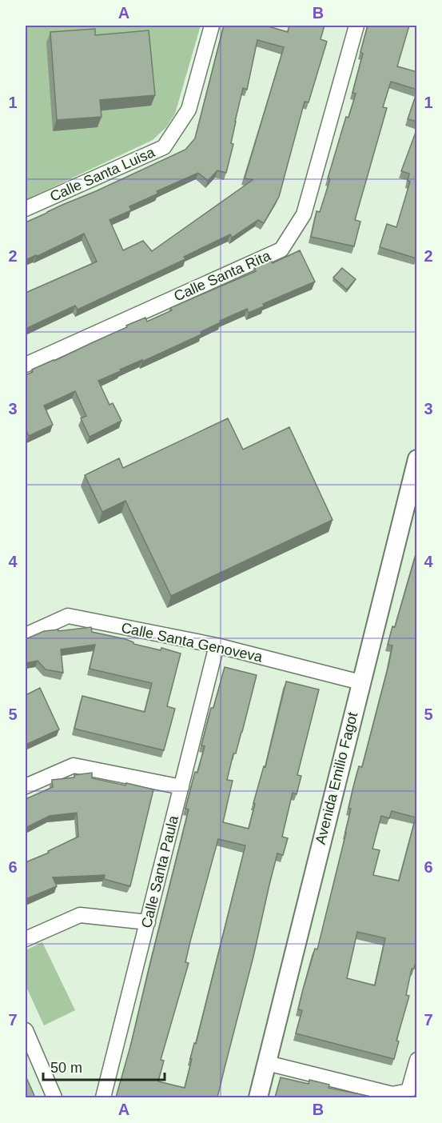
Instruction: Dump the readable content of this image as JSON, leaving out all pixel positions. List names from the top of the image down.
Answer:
{
  "streets": {
    "street": [
      "Calle Santa Luisa",
      "Calle Santa Rita",
      "Calle Santa Genoveva",
      "Avenida Emilio Fagot",
      "Calle Santa Paula"
    ]
  },
  "crossings": [
    ["Calle Santa Genoveva", "Avenida Emilio Fagot"],
    ["Calle Santa Genoveva", "Calle Santa Paula"]
  ],
  "scale_bar": "50 m",
  "grid": {
    "columns": ["A", "B"],
    "rows": [
      "1",
      "2",
      "3",
      "4",
      "5",
      "6",
      "7"
    ]
  }
}
